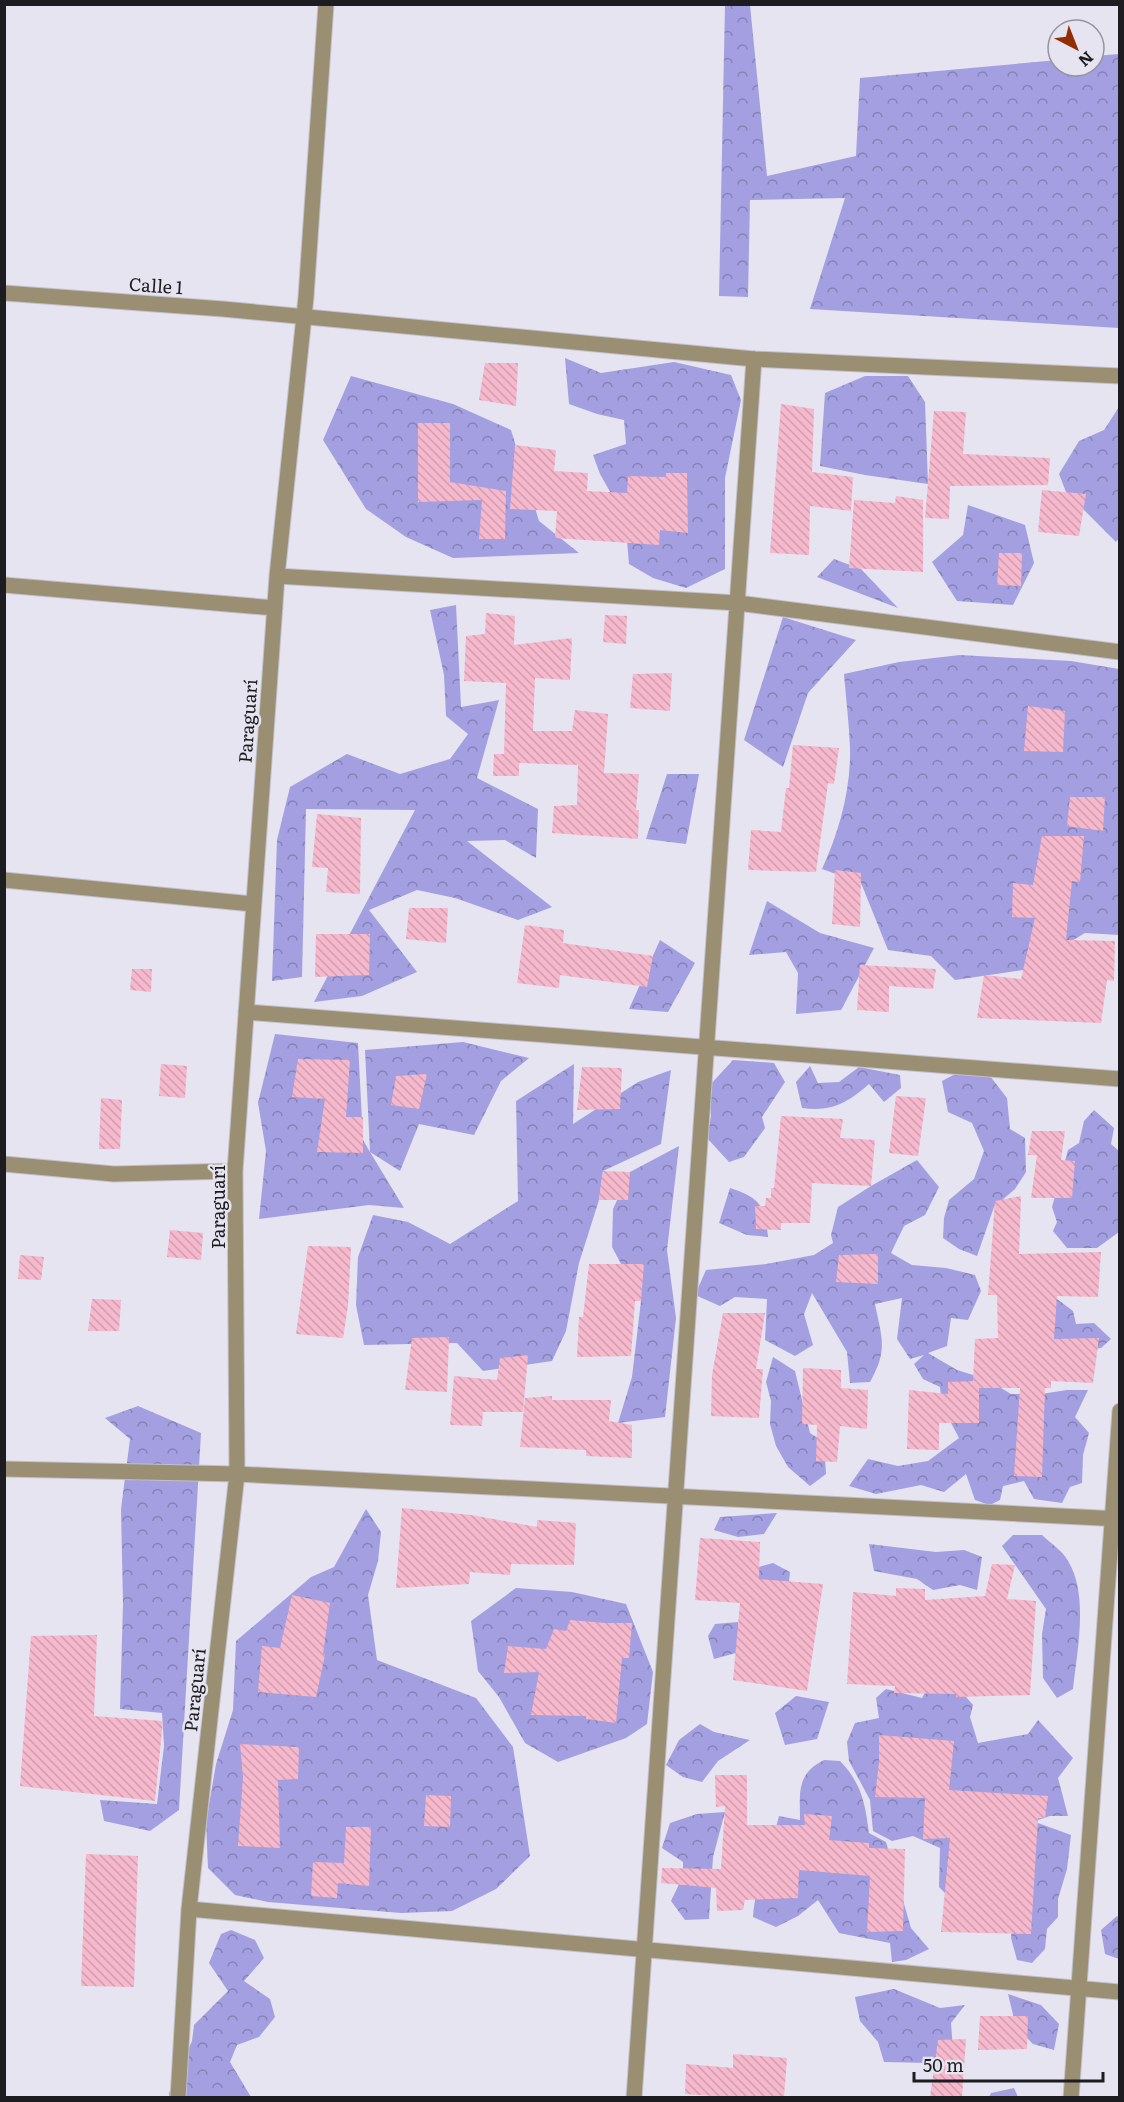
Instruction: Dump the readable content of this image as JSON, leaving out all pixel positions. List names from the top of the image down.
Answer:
{
  "streets": {
    "street": ["Calle 1", "Paraguarí"]
  },
  "crossings": [
    ["Calle 1", "Paraguarí"]
  ],
  "scale_bar": "50 m",
  "north": "bottom right"
}
